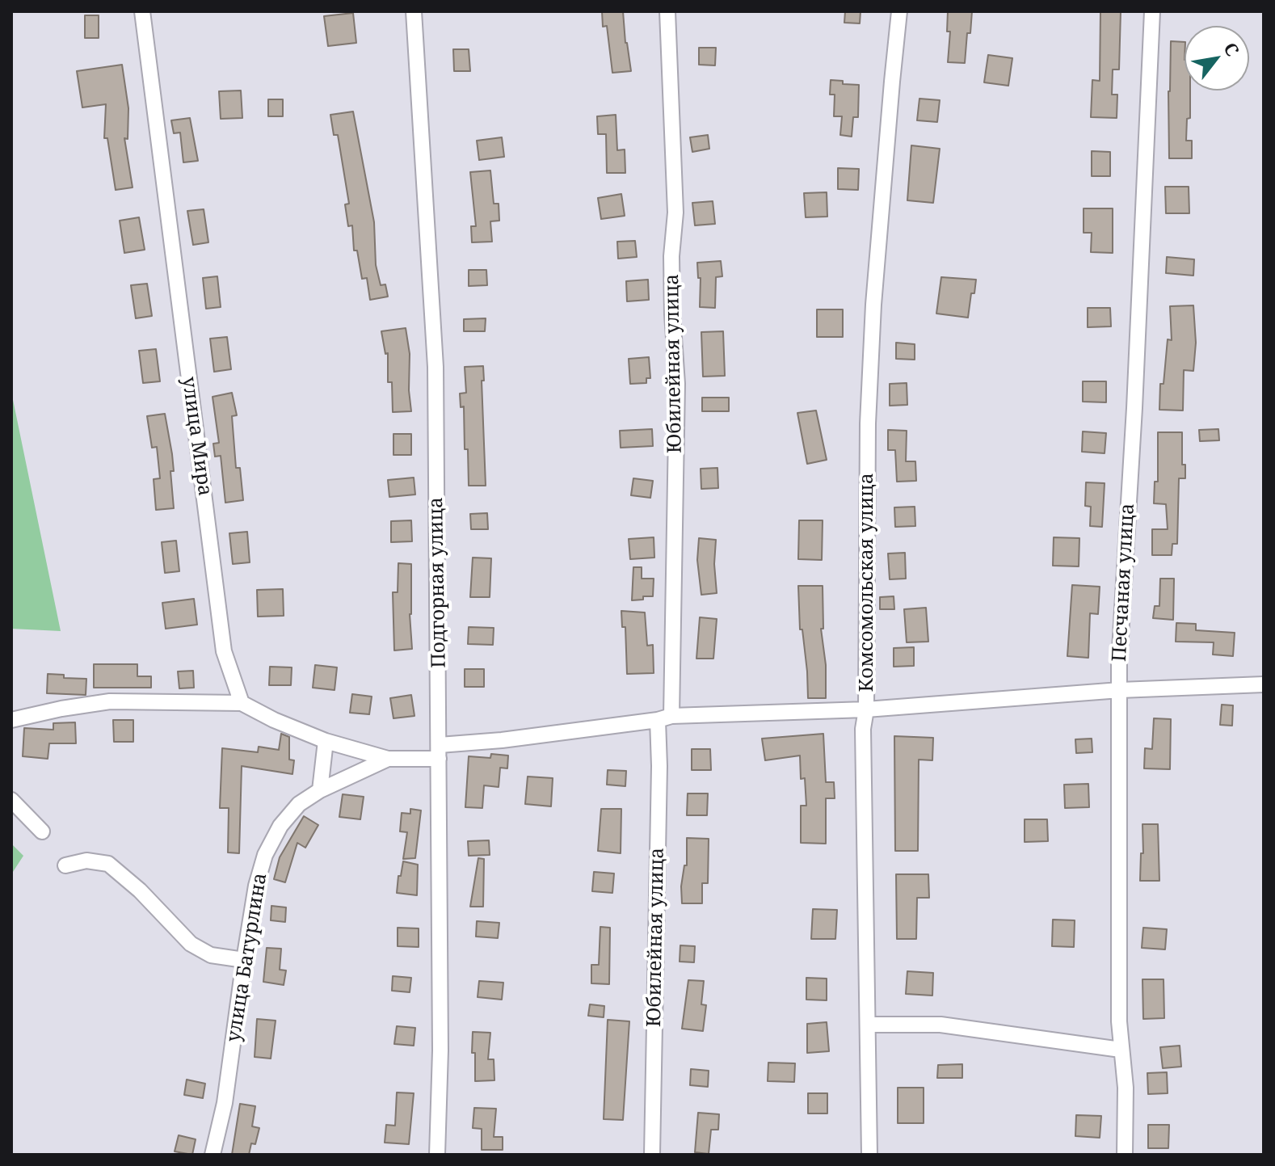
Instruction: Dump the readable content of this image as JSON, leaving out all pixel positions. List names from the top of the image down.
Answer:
{
  "streets": {
    "street": [
      "Юбилейная улица",
      "улица Мира",
      "Подгорная улица",
      "Комсомольская улица",
      "Песчаная улица",
      "улица Батурлина"
    ]
  },
  "crossings": [
    ["Юбилейная улица", "улица Батурлина"],
    ["Подгорная улица", "улица Батурлина"],
    ["Комсомольская улица", "улица Батурлина"],
    ["Песчаная улица", "улица Батурлина"]
  ],
  "north": "top right"
}
